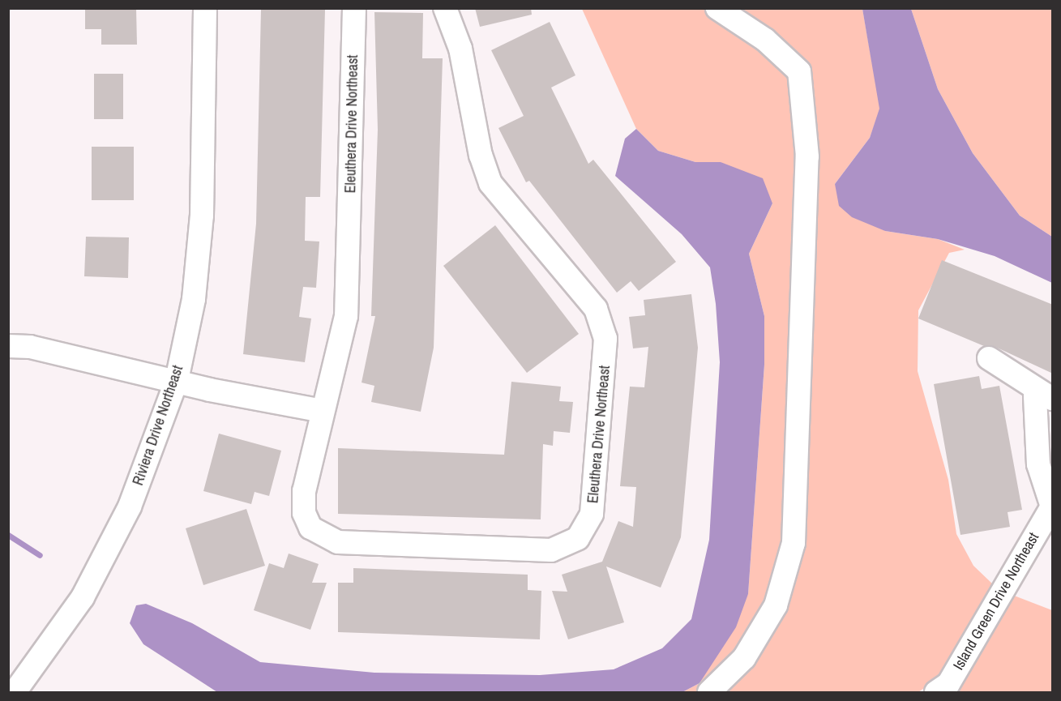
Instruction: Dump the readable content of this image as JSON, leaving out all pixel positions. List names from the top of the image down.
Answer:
{
  "streets": {
    "street": ["Eleuthera Drive Northeast", "Riviera Drive Northeast", "Island Green Drive Northeast"]
  }
}
